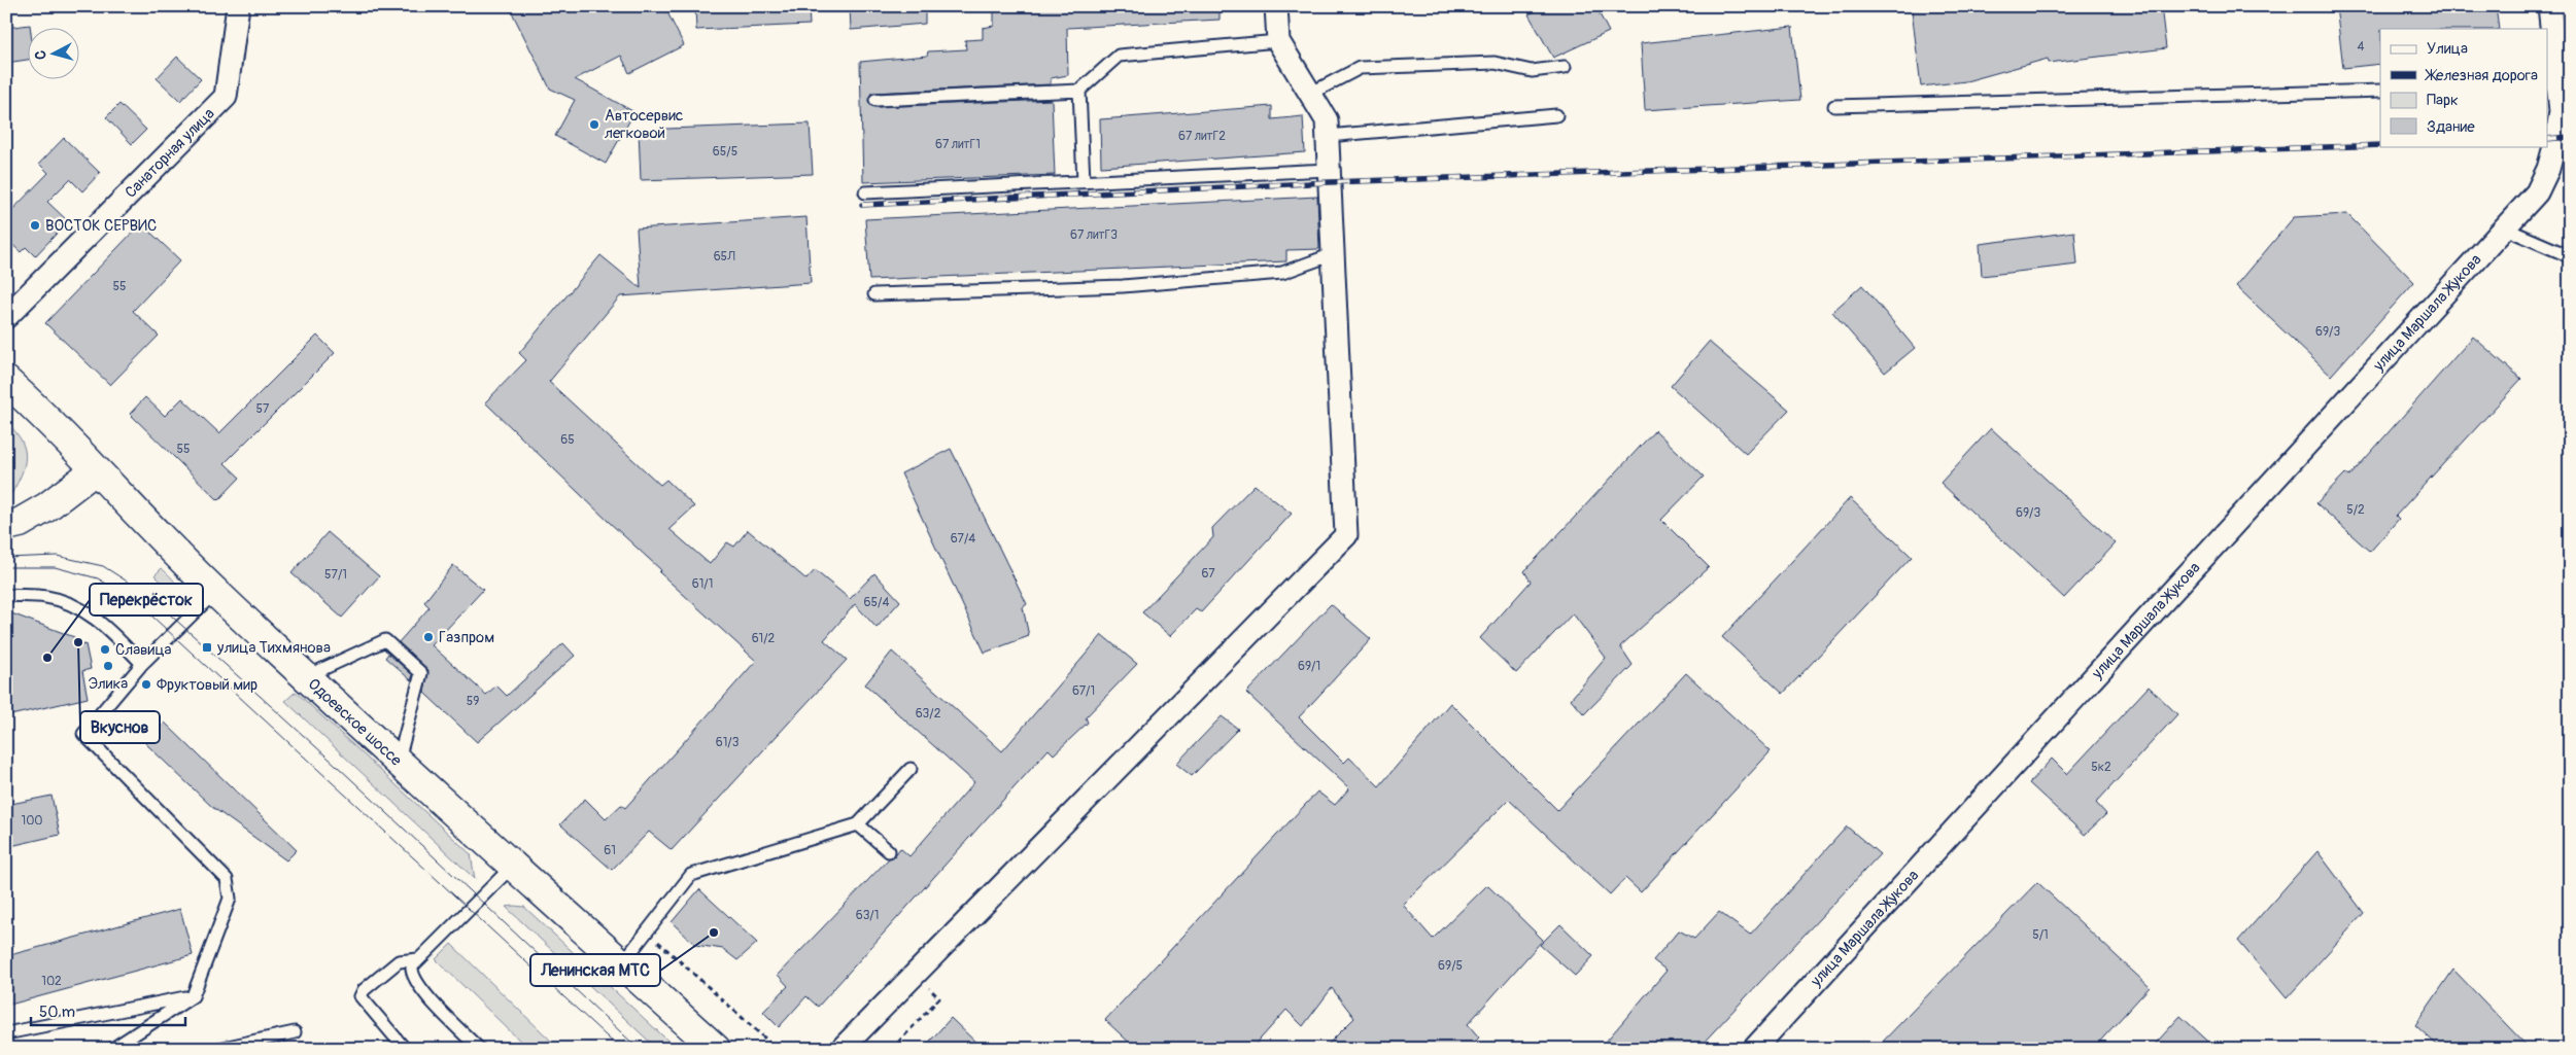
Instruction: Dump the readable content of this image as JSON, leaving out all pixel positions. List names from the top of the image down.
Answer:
{
  "streets": {
    "main road": ["Одоевское шоссе"],
    "street": ["Санаторная улица", "улица Маршала Жукова"]
  },
  "places": {
    "other": [
      "Автосервис легковой",
      "ВОСТОК СЕРВИС",
      "Газпром",
      "Вкуснов",
      "Славица",
      "Перекрёсток",
      "Элика",
      "Фруктовый мир",
      "Ленинская МТС"
    ],
    "transit": ["улица Тихмянова"]
  },
  "house_numbers": [
    "4",
    "67 литГ2",
    "67 литГ1",
    "65/5",
    "67 литГ3",
    "65Л",
    "55",
    "69/3",
    "57",
    "65",
    "55",
    "5/2",
    "69/3",
    "67/4",
    "67",
    "57/1",
    "61/1",
    "65/4",
    "61/2",
    "69/1",
    "67/1",
    "59",
    "63/2",
    "61/3",
    "5к2",
    "100",
    "61",
    "63/1",
    "5/1",
    "69/5",
    "102"
  ],
  "legend": [
    "Улица",
    "Железная дорога",
    "Парк",
    "Здание"
  ],
  "scale_bar": "50 m",
  "north": "left"
}
